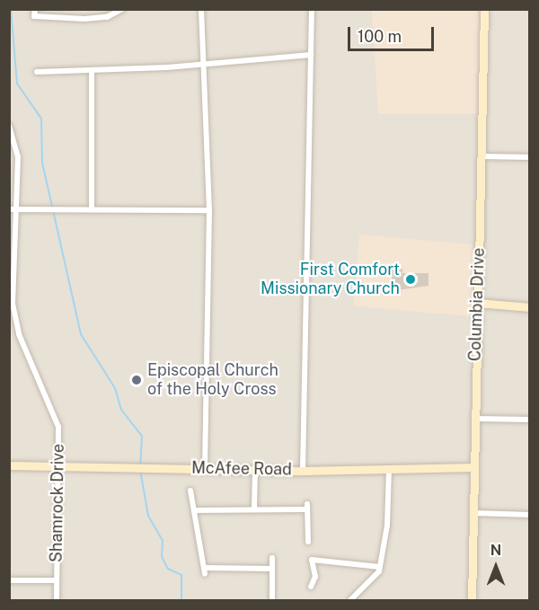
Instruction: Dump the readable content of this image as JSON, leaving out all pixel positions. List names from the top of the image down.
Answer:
{
  "streets": {
    "main road": ["Columbia Drive", "McAfee Road"],
    "street": ["Shamrock Drive"]
  },
  "crossings": [
    ["Columbia Drive", "McAfee Road"],
    ["McAfee Road", "Shamrock Drive"]
  ],
  "places": ["First Comfort Missionary Church", "Episcopal Church of the Holy Cross"],
  "scale_bar": "100 m",
  "north": "top"
}
